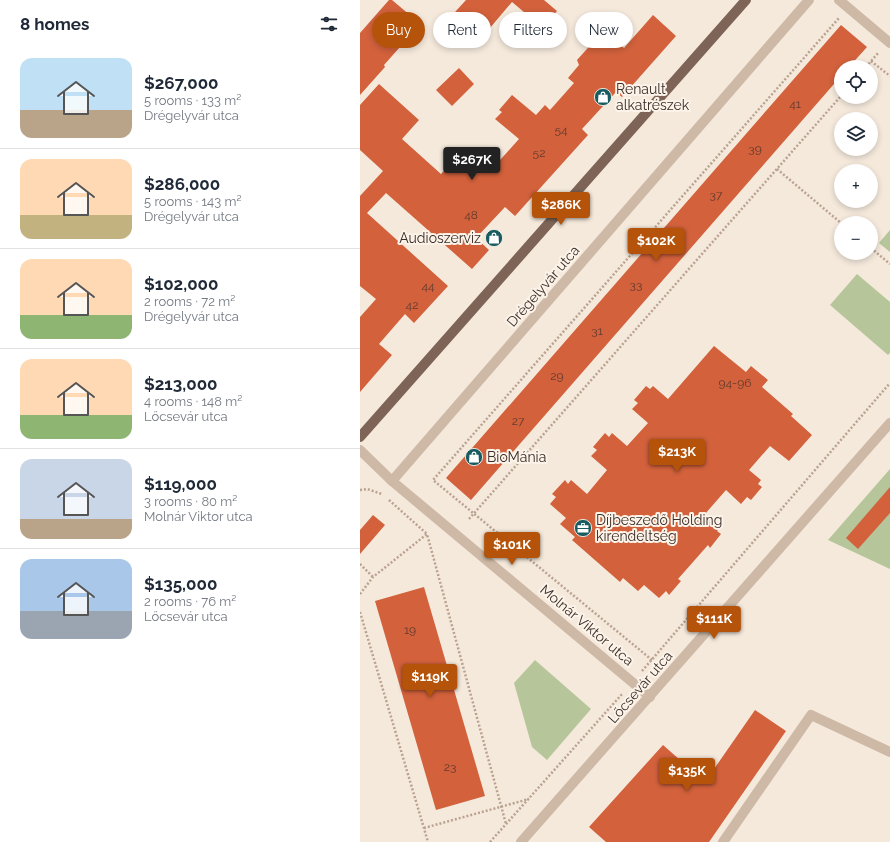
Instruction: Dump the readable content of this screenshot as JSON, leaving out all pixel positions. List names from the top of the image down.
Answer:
{
  "streets": {
    "street": ["Drégelyvár utca", "Molnár Viktor utca", "Lőcsevár utca"]
  },
  "crossings": [
    ["Drégelyvár utca", "Molnár Viktor utca"],
    ["Molnár Viktor utca", "Lőcsevár utca"]
  ],
  "places": {
    "shop": ["Renault alkatrészek", "Audioszerviz", "BioMánia"],
    "office": ["Díjbeszedő Holding kirendeltség"]
  },
  "house_numbers": [
    "41",
    "54",
    "39",
    "52",
    "37",
    "48",
    "33",
    "44",
    "42",
    "31",
    "29",
    "94-96",
    "27",
    "19",
    "23"
  ],
  "page": {
    "heading": "8 homes",
    "chip": [
      "Buy",
      "Rent",
      "Filters",
      "New"
    ],
    "list": [
      {
        "name": "$267,000",
        "note": "5 rooms · 133 m² · Drégelyvár utca"
      },
      {
        "name": "$286,000",
        "note": "5 rooms · 143 m² · Drégelyvár utca"
      },
      {
        "name": "$102,000",
        "note": "2 rooms · 72 m² · Drégelyvár utca"
      },
      {
        "name": "$213,000",
        "note": "4 rooms · 148 m² · Lőcsevár utca"
      },
      {
        "name": "$119,000",
        "note": "3 rooms · 80 m² · Molnár Viktor utca"
      },
      {
        "name": "$135,000",
        "note": "2 rooms · 76 m² · Lőcsevár utca"
      }
    ],
    "map_buttons": ["+", "−"],
    "price": [
      "$267K",
      "$286K",
      "$102K",
      "$213K",
      "$101K",
      "$111K",
      "$119K",
      "$135K"
    ]
  }
}
